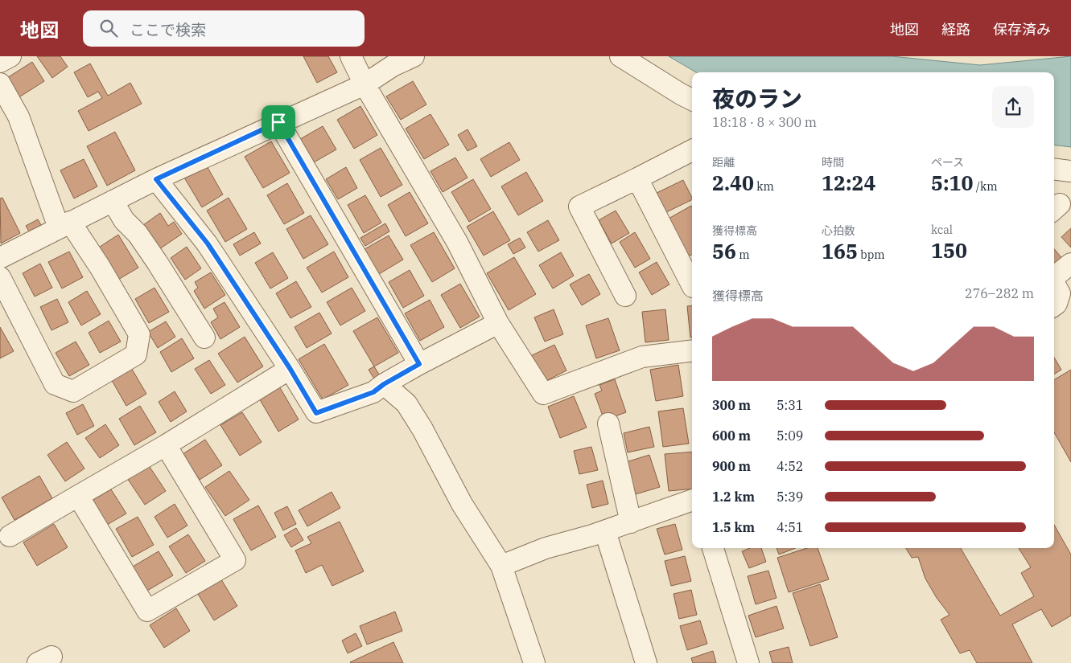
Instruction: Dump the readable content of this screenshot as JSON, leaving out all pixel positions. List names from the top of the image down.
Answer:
{
  "page": {
    "header": "地図",
    "search": "ここで検索",
    "nav": ["地図", "経路", "保存済み"],
    "heading": ["夜のラン", "18:18 · 8 × 300 m"],
    "stats": [
      ["距離", "2.40 km"],
      ["時間", "12:24"],
      ["ペース", "5:10 /km"],
      ["獲得標高", "56 m"],
      ["心拍数", "165 bpm"],
      ["kcal", "150"]
    ],
    "chart": ["獲得標高", "276–282 m"],
    "list": [
      {
        "name": "300 m",
        "note": "5:31"
      },
      {
        "name": "600 m",
        "note": "5:09"
      },
      {
        "name": "900 m",
        "note": "4:52"
      },
      {
        "name": "1.2 km",
        "note": "5:39"
      },
      {
        "name": "1.5 km",
        "note": "4:51"
      }
    ]
  }
}
